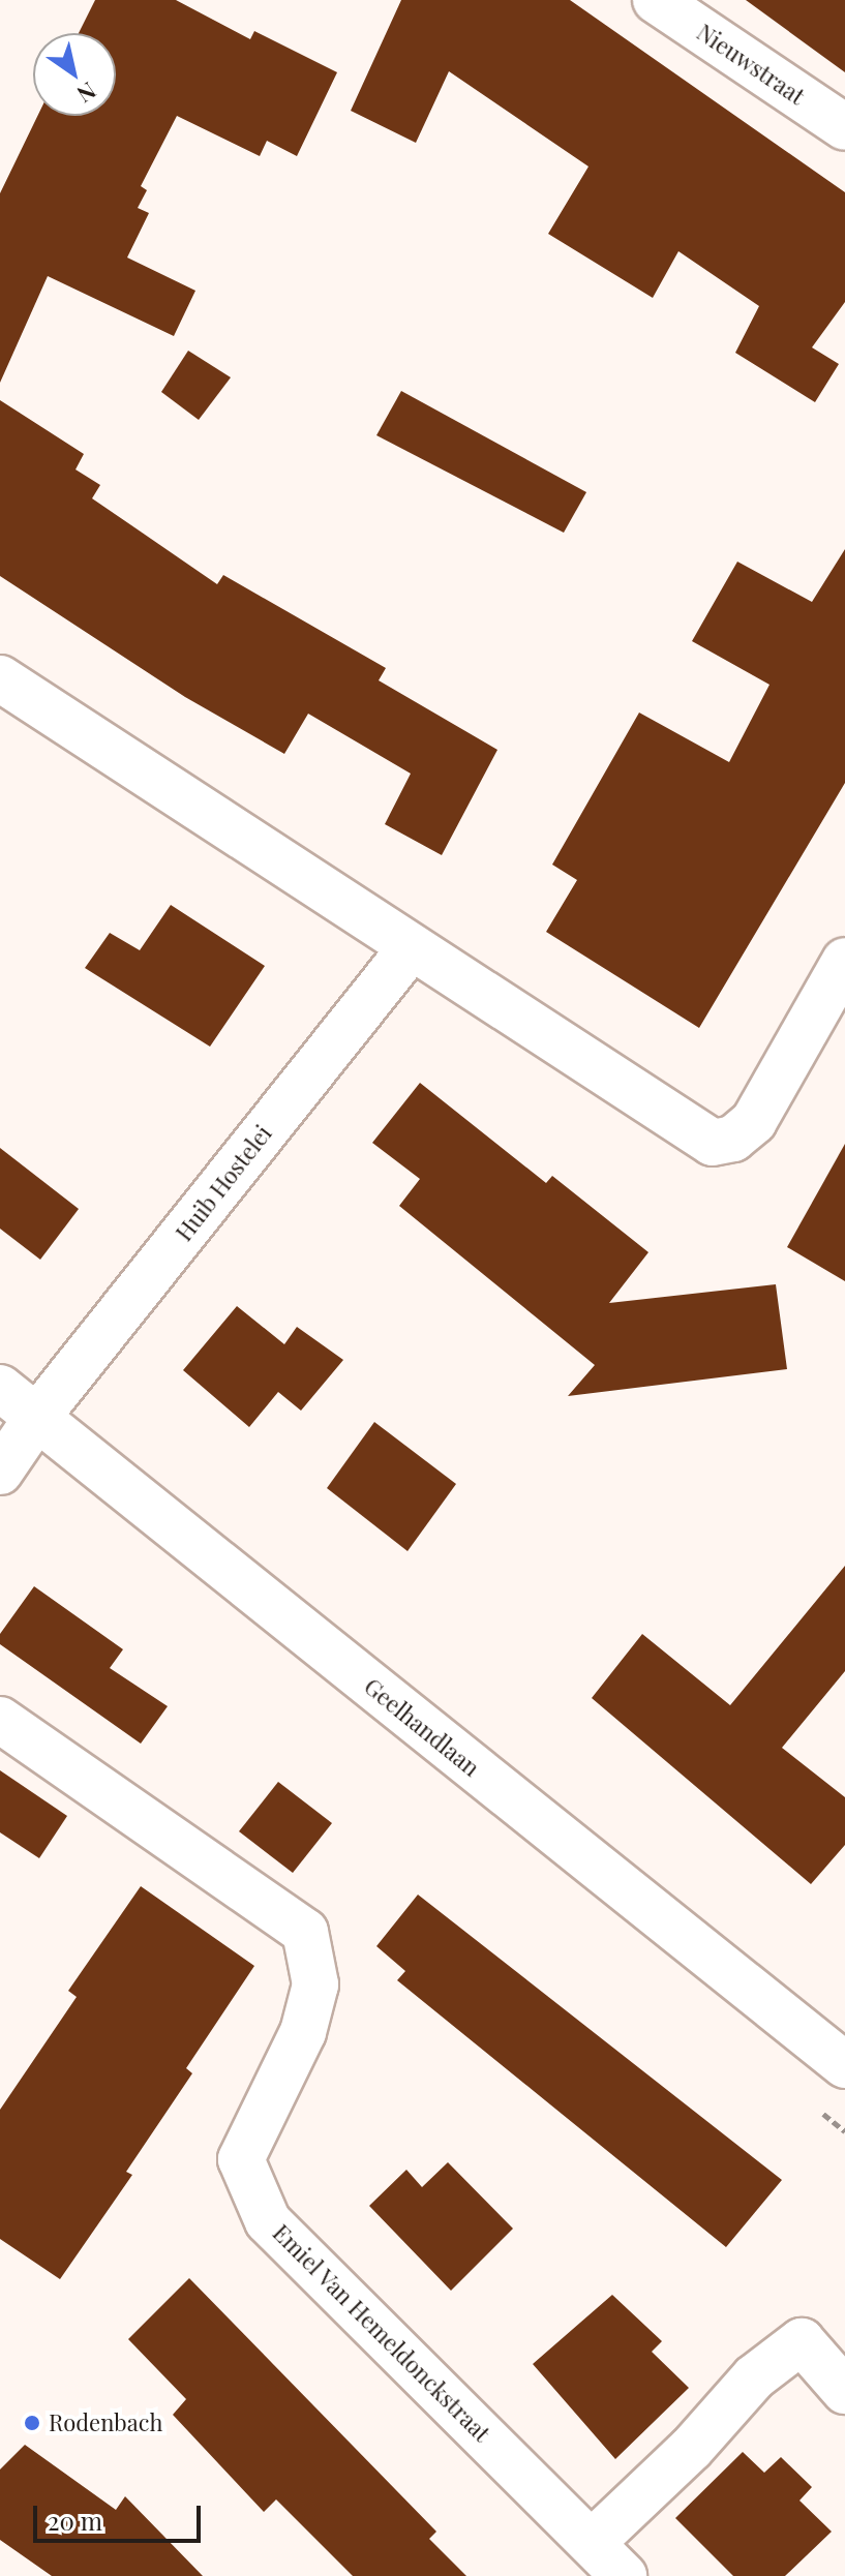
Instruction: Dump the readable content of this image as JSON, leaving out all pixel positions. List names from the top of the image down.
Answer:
{
  "streets": {
    "street": [
      "Nieuwstraat",
      "Huib Hostelei",
      "Geelhandlaan",
      "Emiel Van Hemeldonckstraat"
    ]
  },
  "crossings": [
    ["Huib Hostelei", "Geelhandlaan"]
  ],
  "places": ["Rodenbach"],
  "scale_bar": "20 m",
  "north": "bottom right"
}
